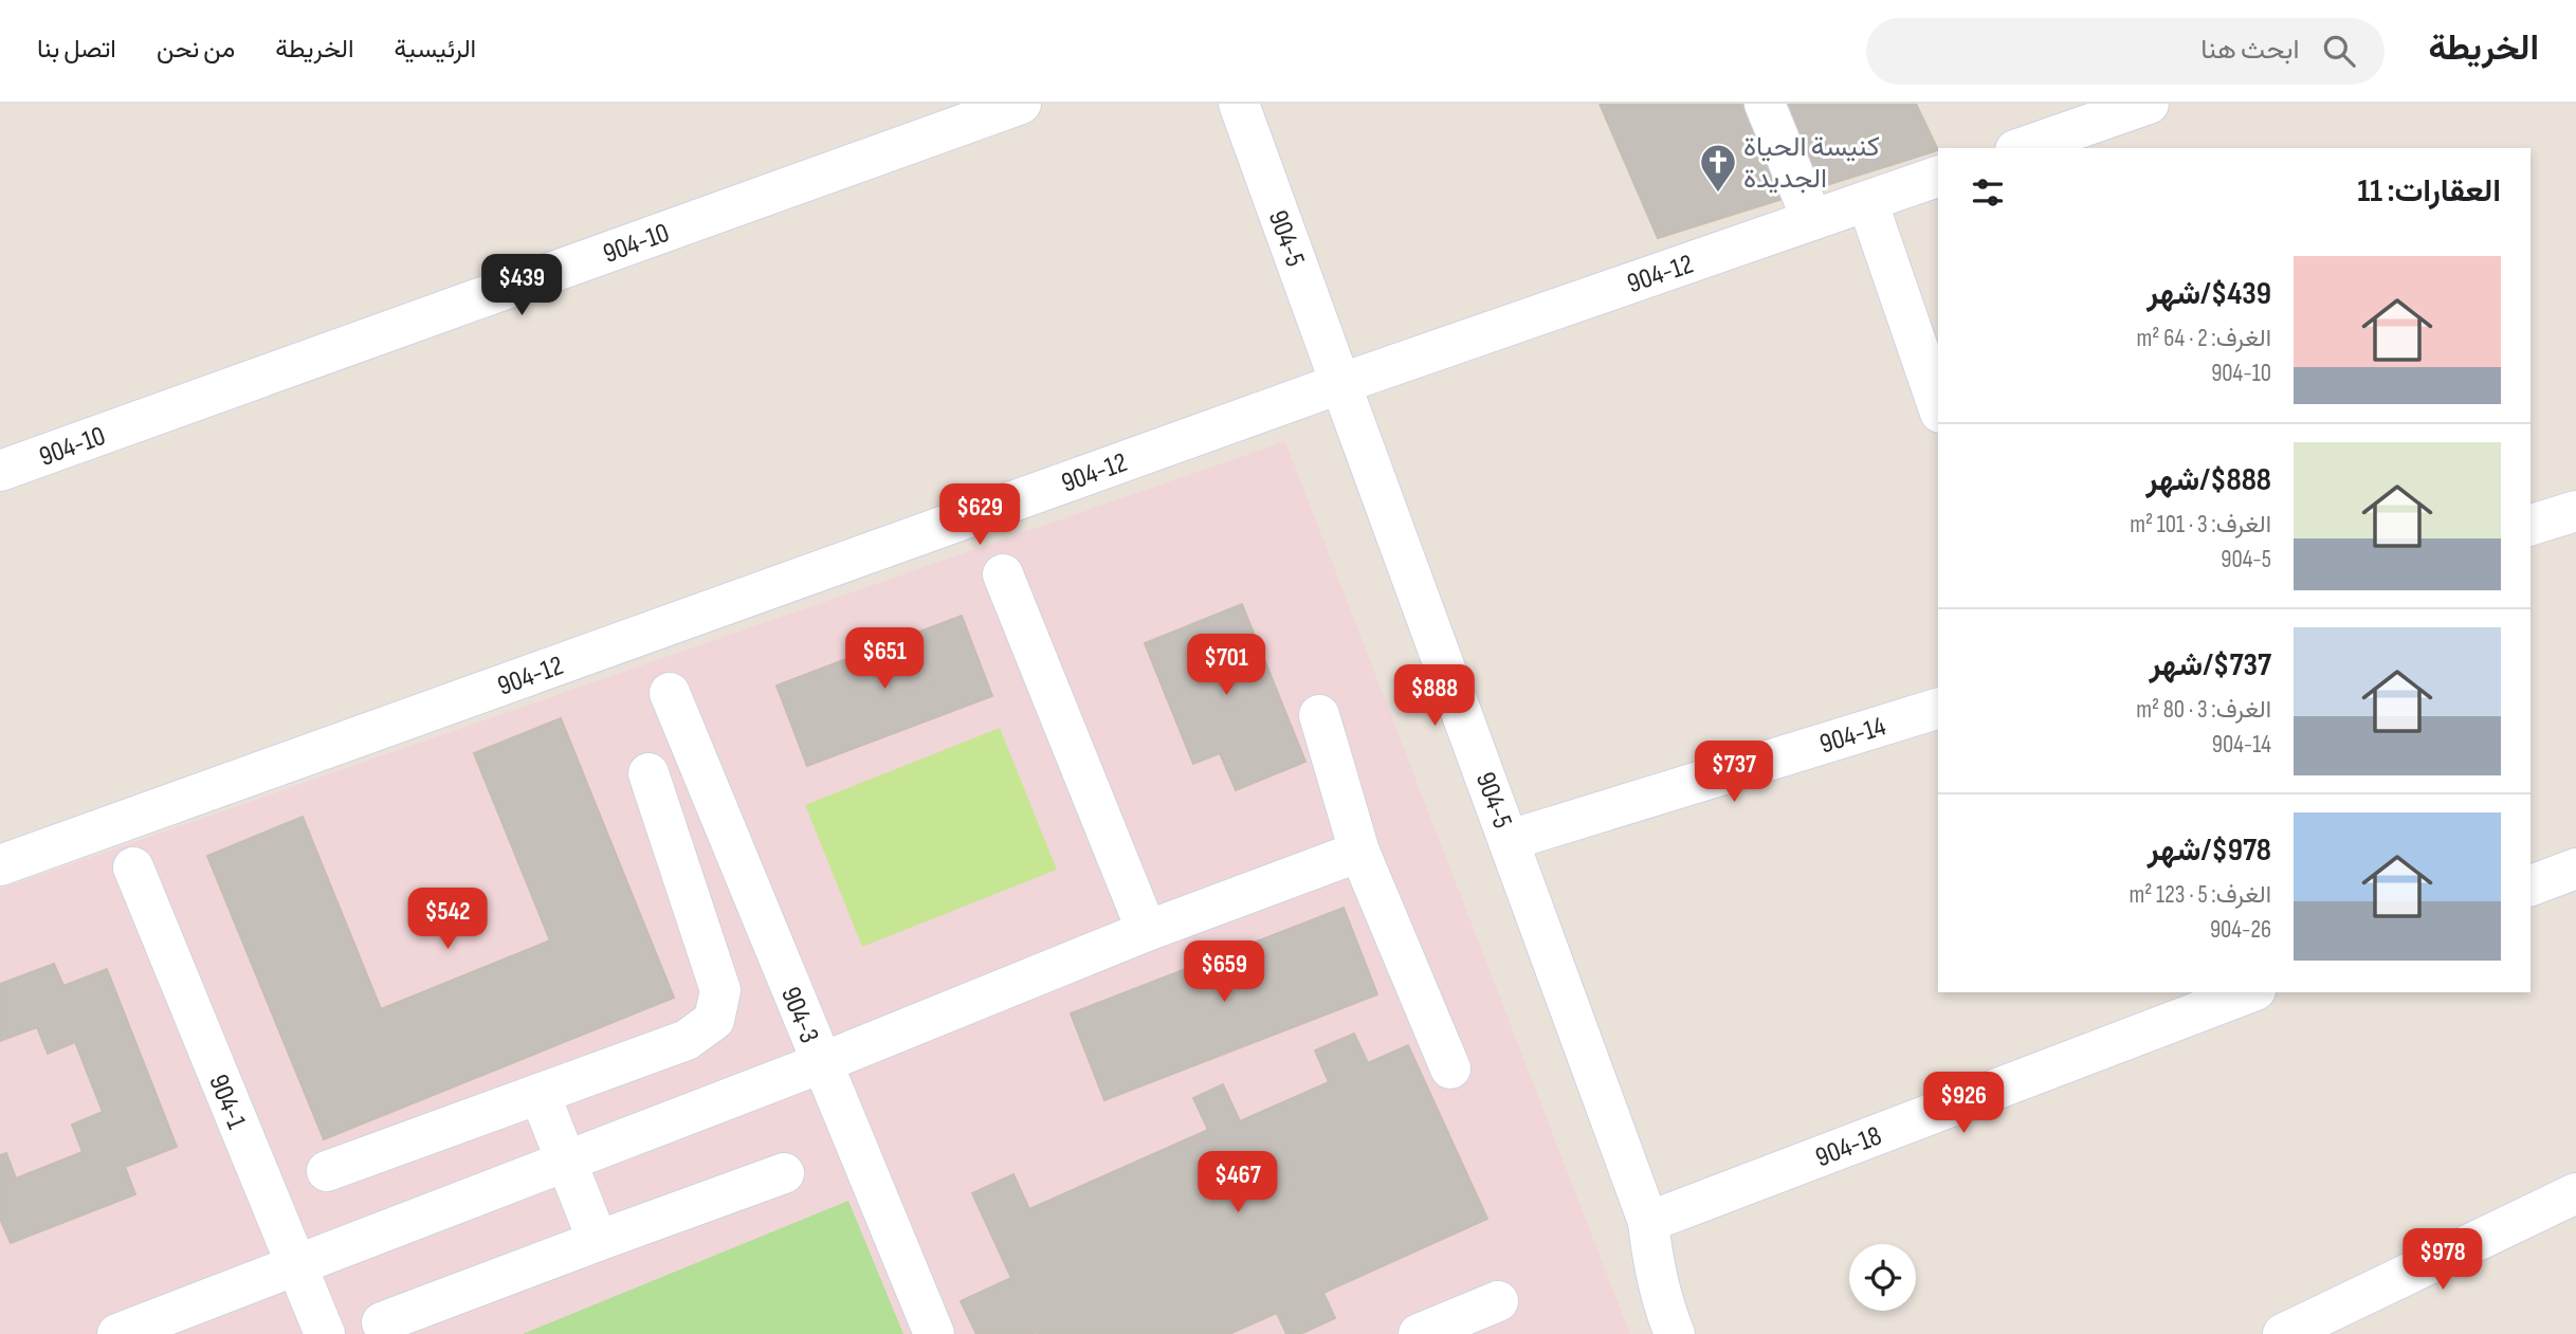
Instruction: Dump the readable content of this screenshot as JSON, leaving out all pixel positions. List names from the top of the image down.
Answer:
{
  "streets": {
    "street": [
      "904-5",
      "904-10",
      "904-12",
      "904-14",
      "904-3",
      "904-1",
      "904-18"
    ]
  },
  "crossings": [
    ["904-5", "904-12"],
    ["904-5", "904-14"],
    ["904-5", "904-18"]
  ],
  "places": {
    "church": ["كنيسة الحياة الجديدة"]
  },
  "page": {
    "header": "الخريطة",
    "search": "ابحث هنا",
    "nav": [
      "الرئيسية",
      "الخريطة",
      "من نحن",
      "اتصل بنا"
    ],
    "heading": "العقارات: 11",
    "list": [
      {
        "name": "$439/شهر",
        "note": "الغرف: 2 · 64 m² · 904-10"
      },
      {
        "name": "$888/شهر",
        "note": "الغرف: 3 · 101 m² · 904-5"
      },
      {
        "name": "$737/شهر",
        "note": "الغرف: 3 · 80 m² · 904-14"
      },
      {
        "name": "$978/شهر",
        "note": "الغرف: 5 · 123 m² · 904-26"
      }
    ],
    "price": [
      "$439",
      "$629",
      "$651",
      "$701",
      "$888",
      "$737",
      "$542",
      "$659",
      "$926",
      "$467",
      "$978"
    ]
  }
}
